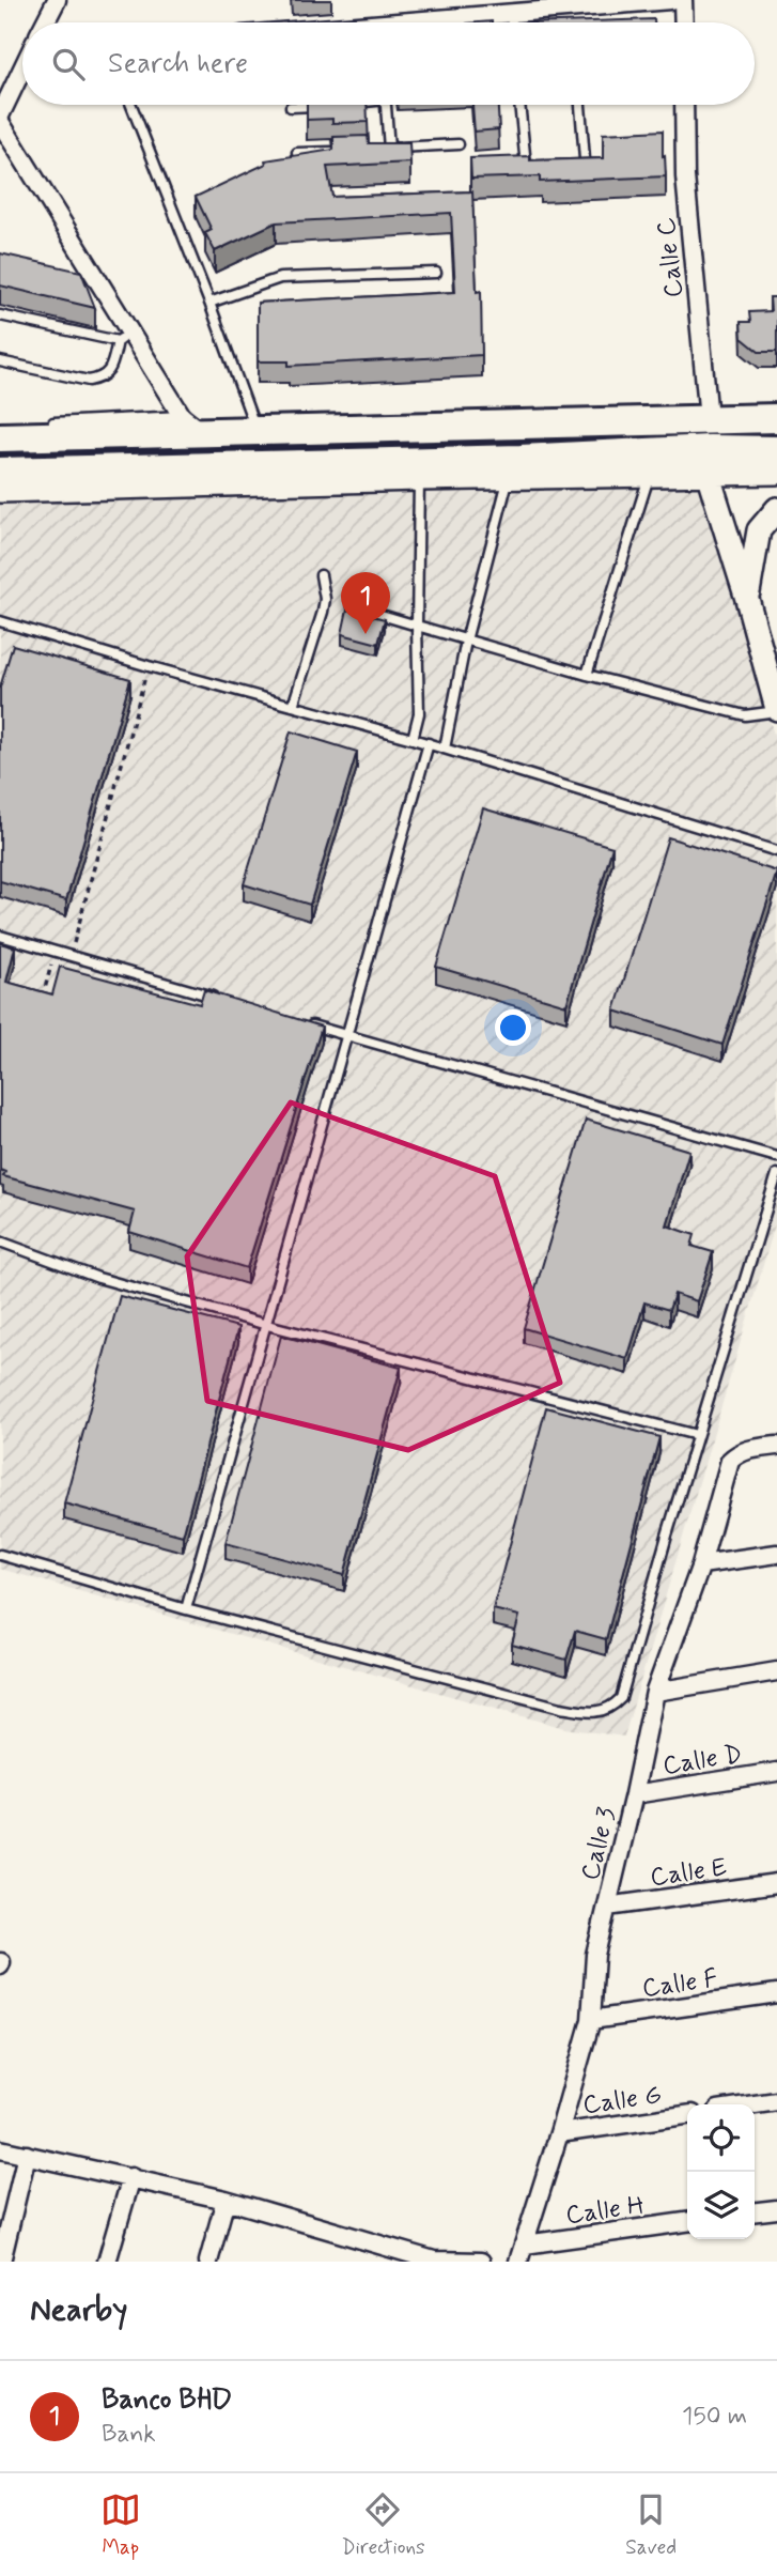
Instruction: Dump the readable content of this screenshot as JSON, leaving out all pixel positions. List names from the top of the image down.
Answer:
{
  "streets": {
    "street": [
      "Calle C",
      "Calle D",
      "Calle 3",
      "Calle E",
      "Calle F",
      "Calle G",
      "Calle H"
    ]
  },
  "crossings": [
    ["Calle D", "Calle 3"],
    ["Calle 3", "Calle E"],
    ["Calle 3", "Calle F"],
    ["Calle 3", "Calle G"],
    ["Calle 3", "Calle H"]
  ],
  "page": {
    "search": "Search here",
    "pins": "1",
    "heading": "Nearby",
    "list": [
      {
        "mark": "1",
        "name": "Banco BHD",
        "note": "Bank",
        "value": "150 m"
      }
    ],
    "nav": ["Map", "Directions", "Saved"]
  }
}
